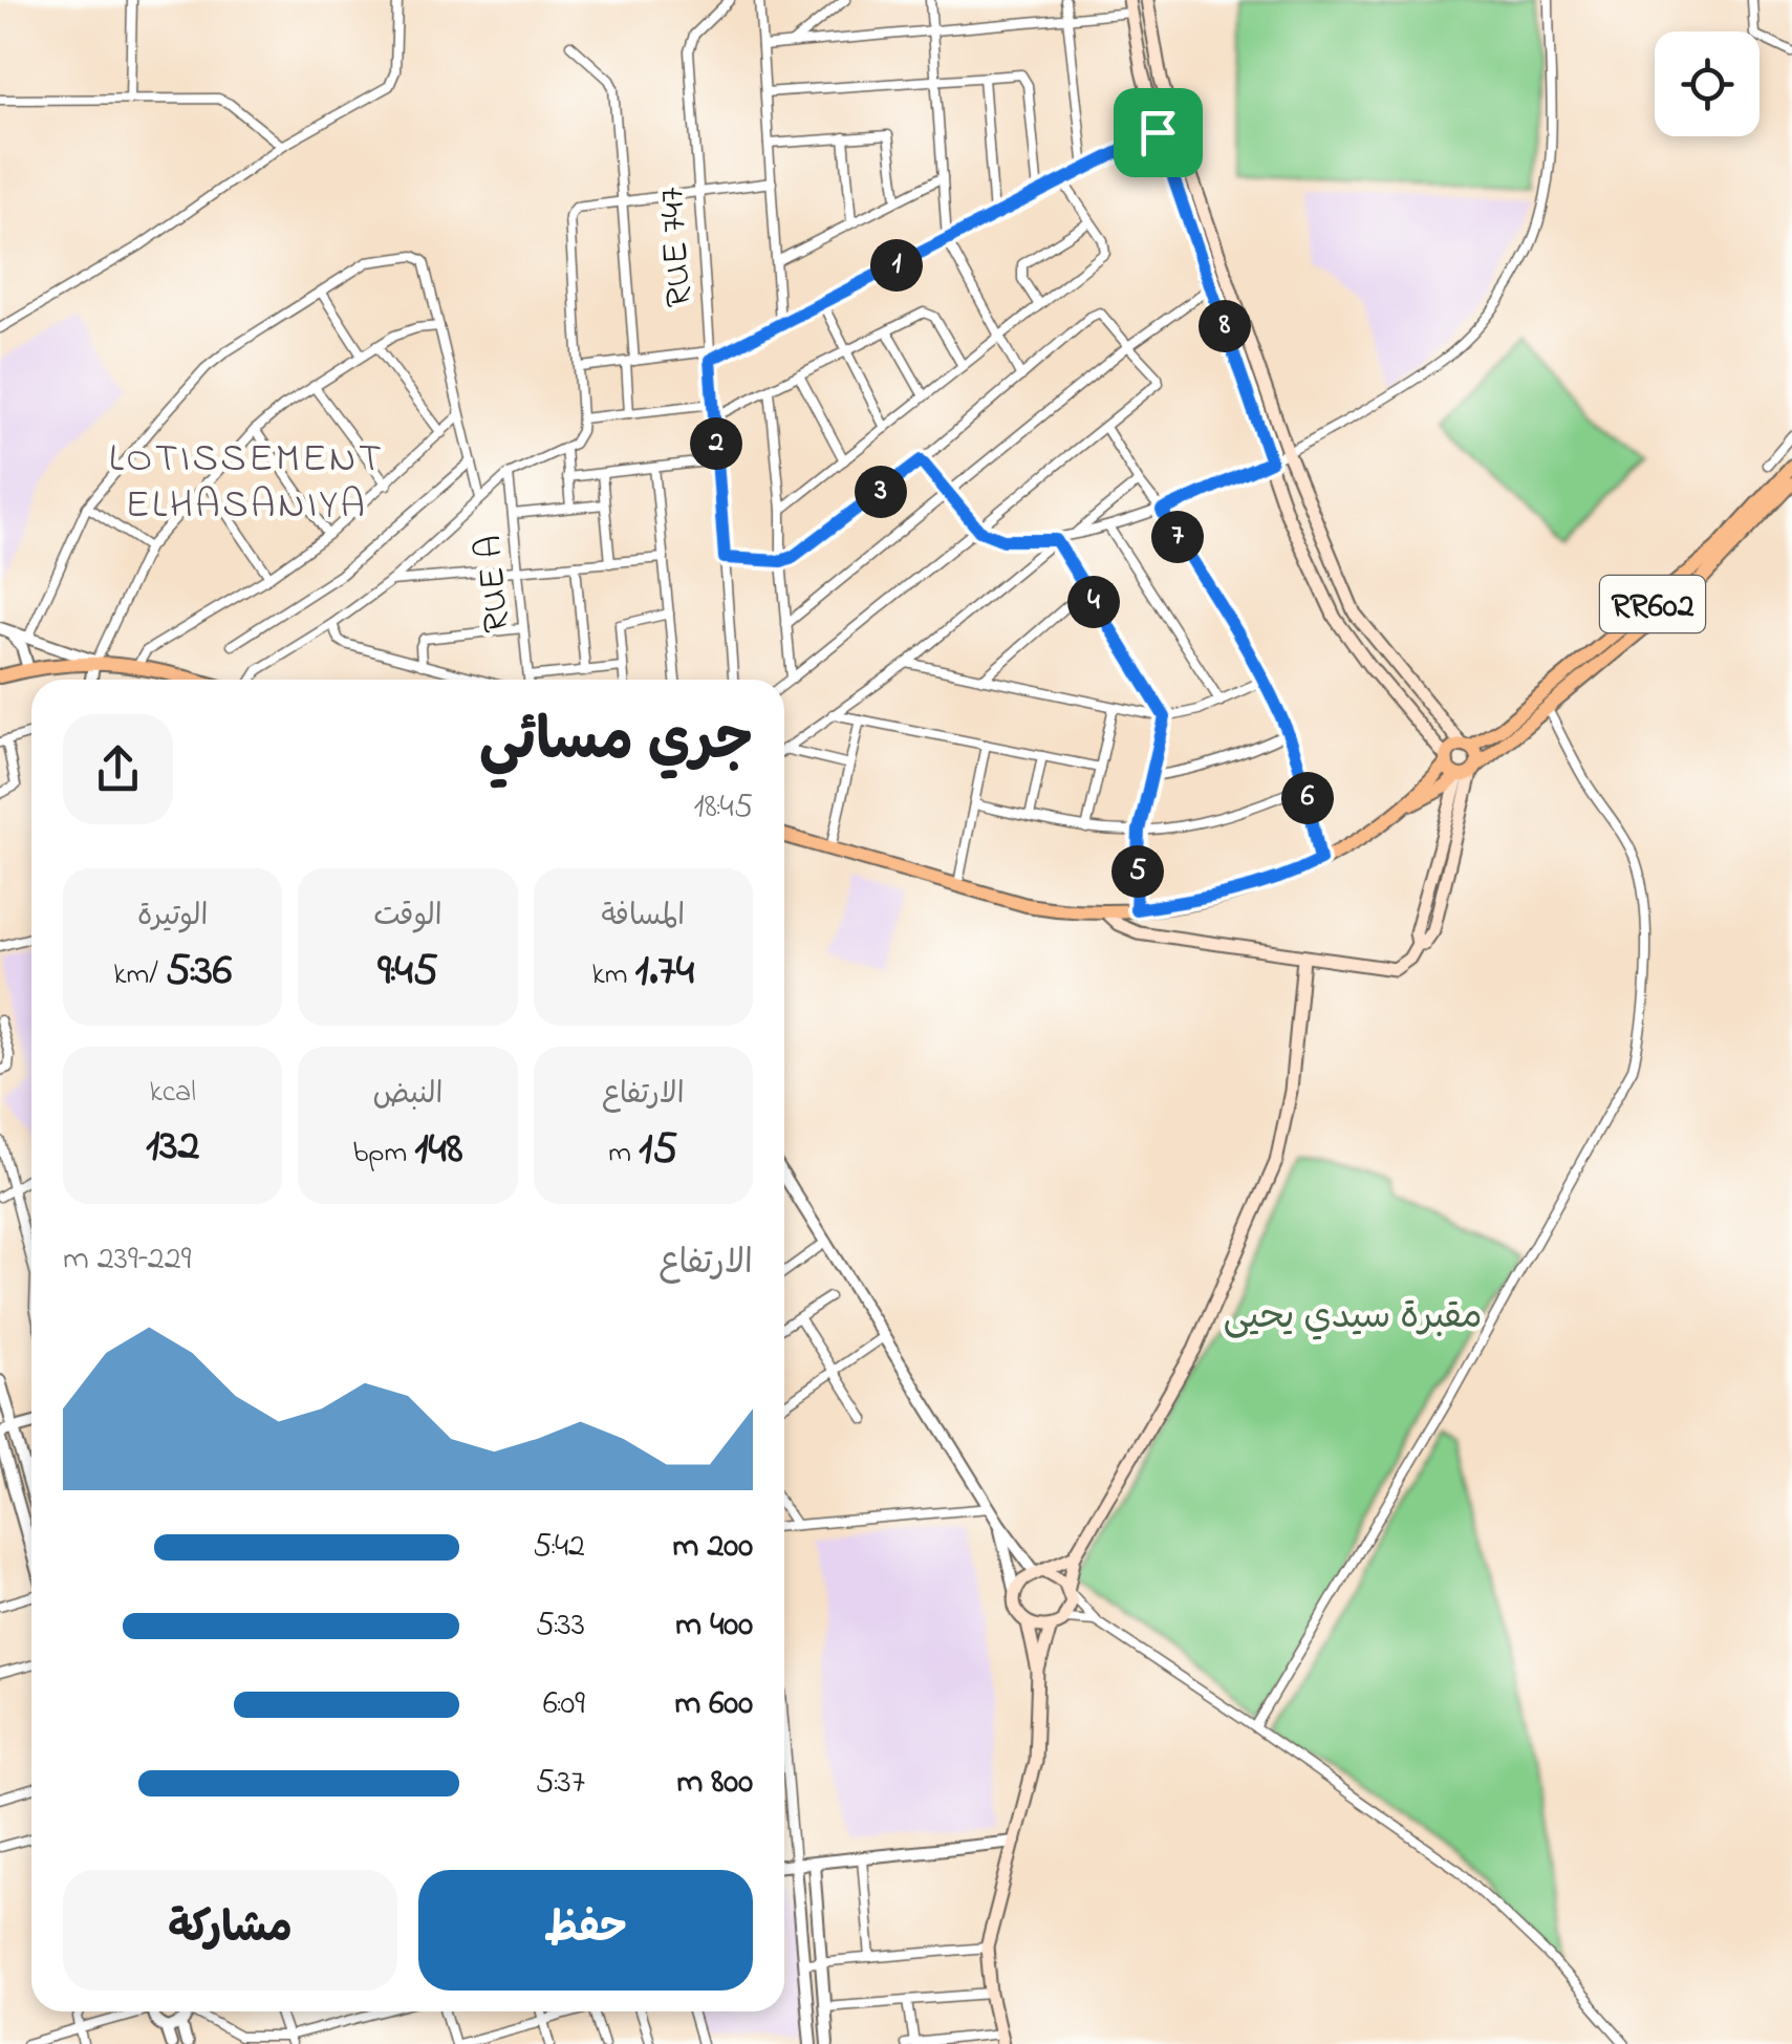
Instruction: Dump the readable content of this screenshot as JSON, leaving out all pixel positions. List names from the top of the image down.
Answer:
{
  "streets": {
    "main road": ["RR602"],
    "street": ["RUE 747", "RUE A"]
  },
  "districts": ["LOTISSEMENT ELHASANIYA"],
  "parks": ["مقبرة سيدي يحيى"],
  "page": {
    "pins": [
      "1",
      "8",
      "2",
      "3",
      "7",
      "4",
      "6",
      "5"
    ],
    "heading": ["جري مسائي", "18:45"],
    "stats": [
      ["المسافة", "1.74 km"],
      ["الوقت", "9:45"],
      ["الوتيرة", "5:36 /km"],
      ["الارتفاع", "15 m"],
      ["النبض", "148 bpm"],
      ["kcal", "132"]
    ],
    "chart": ["الارتفاع", "229–239 m"],
    "list": [
      {
        "name": "200 m",
        "note": "5:42"
      },
      {
        "name": "400 m",
        "note": "5:33"
      },
      {
        "name": "600 m",
        "note": "6:09"
      },
      {
        "name": "800 m",
        "note": "5:37"
      }
    ],
    "buttons": ["حفظ", "مشاركة"]
  }
}
